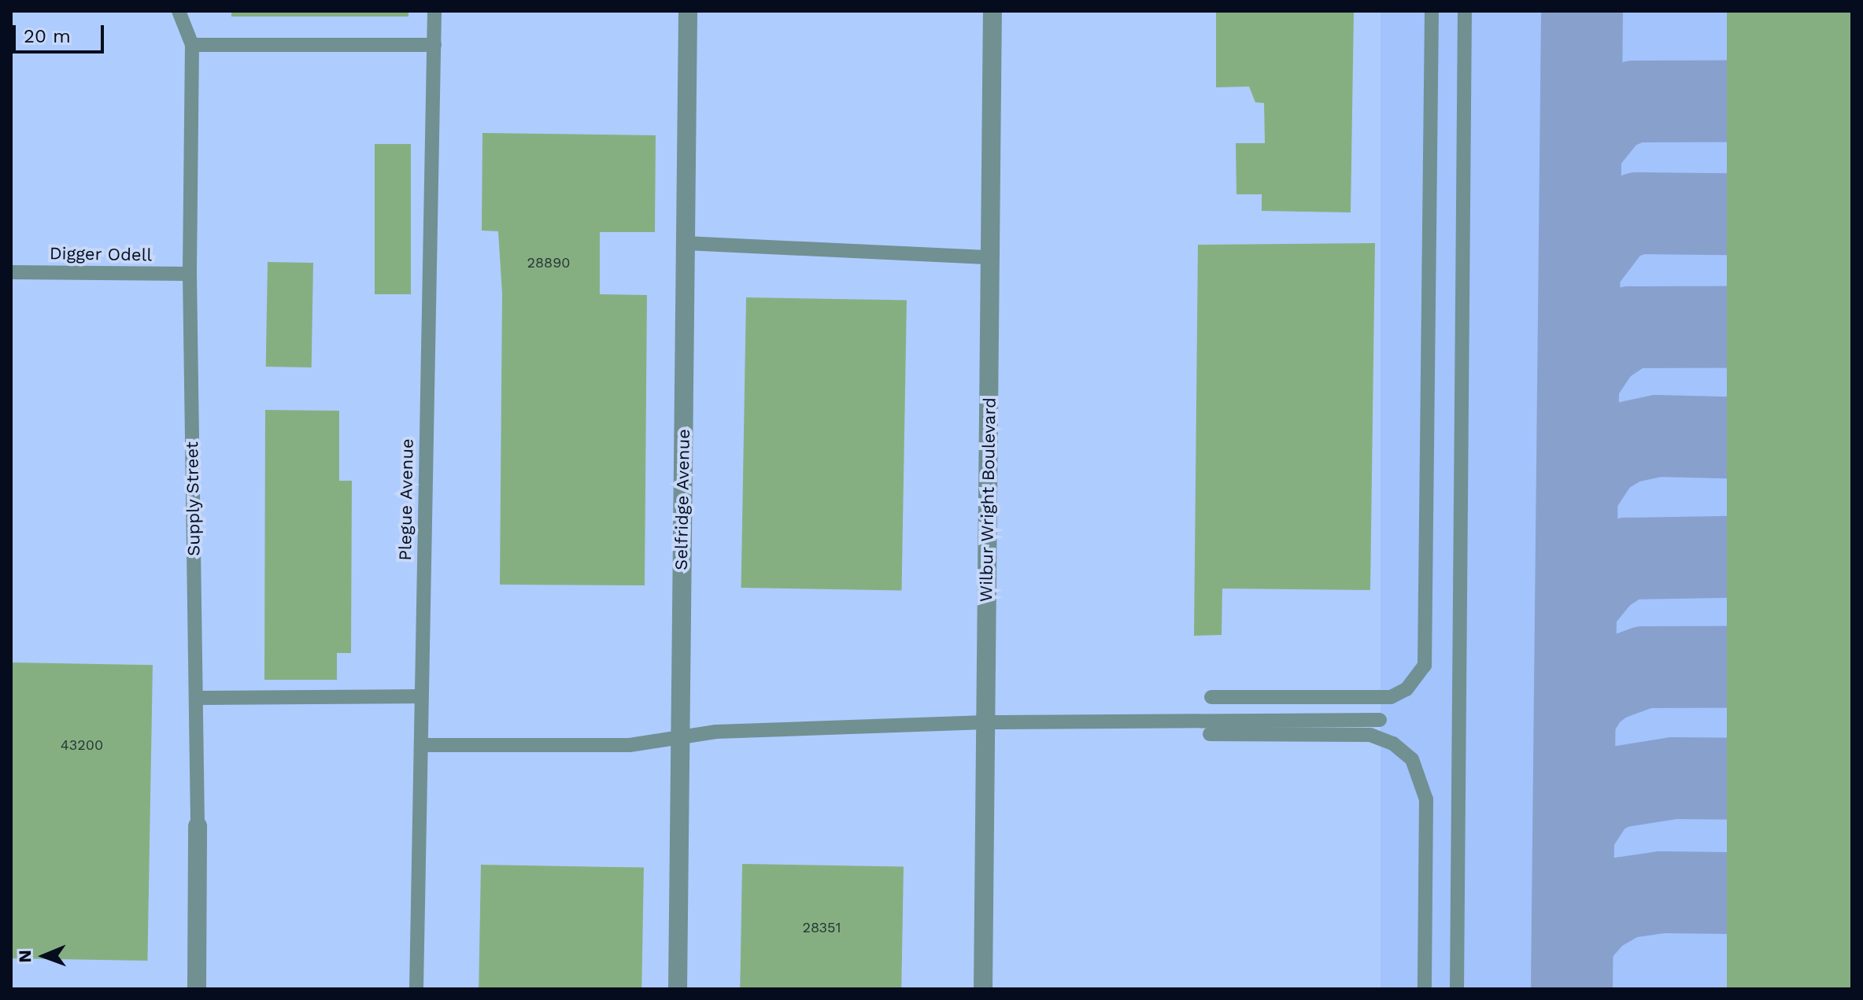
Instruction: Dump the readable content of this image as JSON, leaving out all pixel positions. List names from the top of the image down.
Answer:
{
  "streets": {
    "street": ["Supply Street", "Selfridge Avenue", "Wilbur Wright Boulevard"],
    "lane": ["Digger Odell", "Plegue Avenue"]
  },
  "crossings": [
    ["Digger Odell", "Supply Street"]
  ],
  "house_numbers": ["28890", "43200", "28351"],
  "scale_bar": "20 m",
  "north": "left"
}
